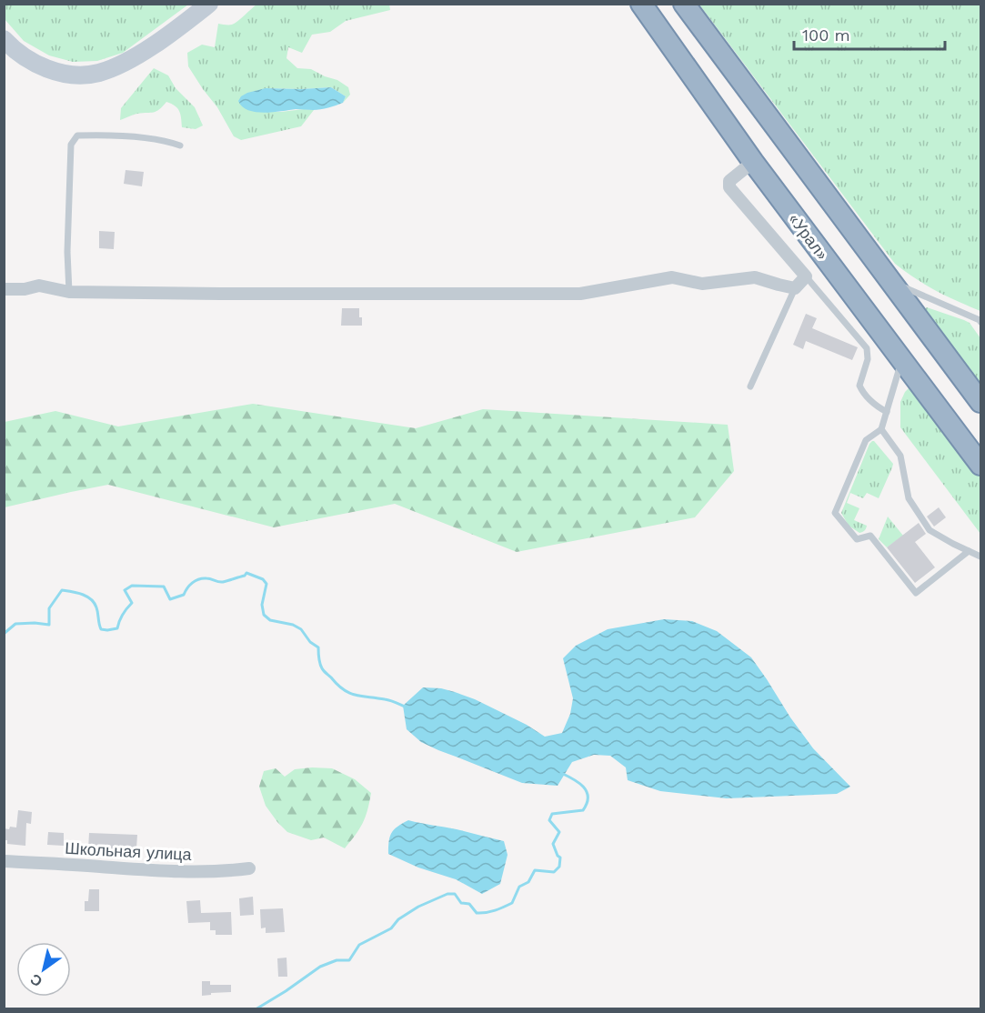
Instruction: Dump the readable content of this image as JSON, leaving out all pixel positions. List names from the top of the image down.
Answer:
{
  "streets": {
    "highway": ["«Урал»"],
    "street": ["Школьная улица"]
  },
  "scale_bar": "100 m",
  "north": "bottom left"
}
